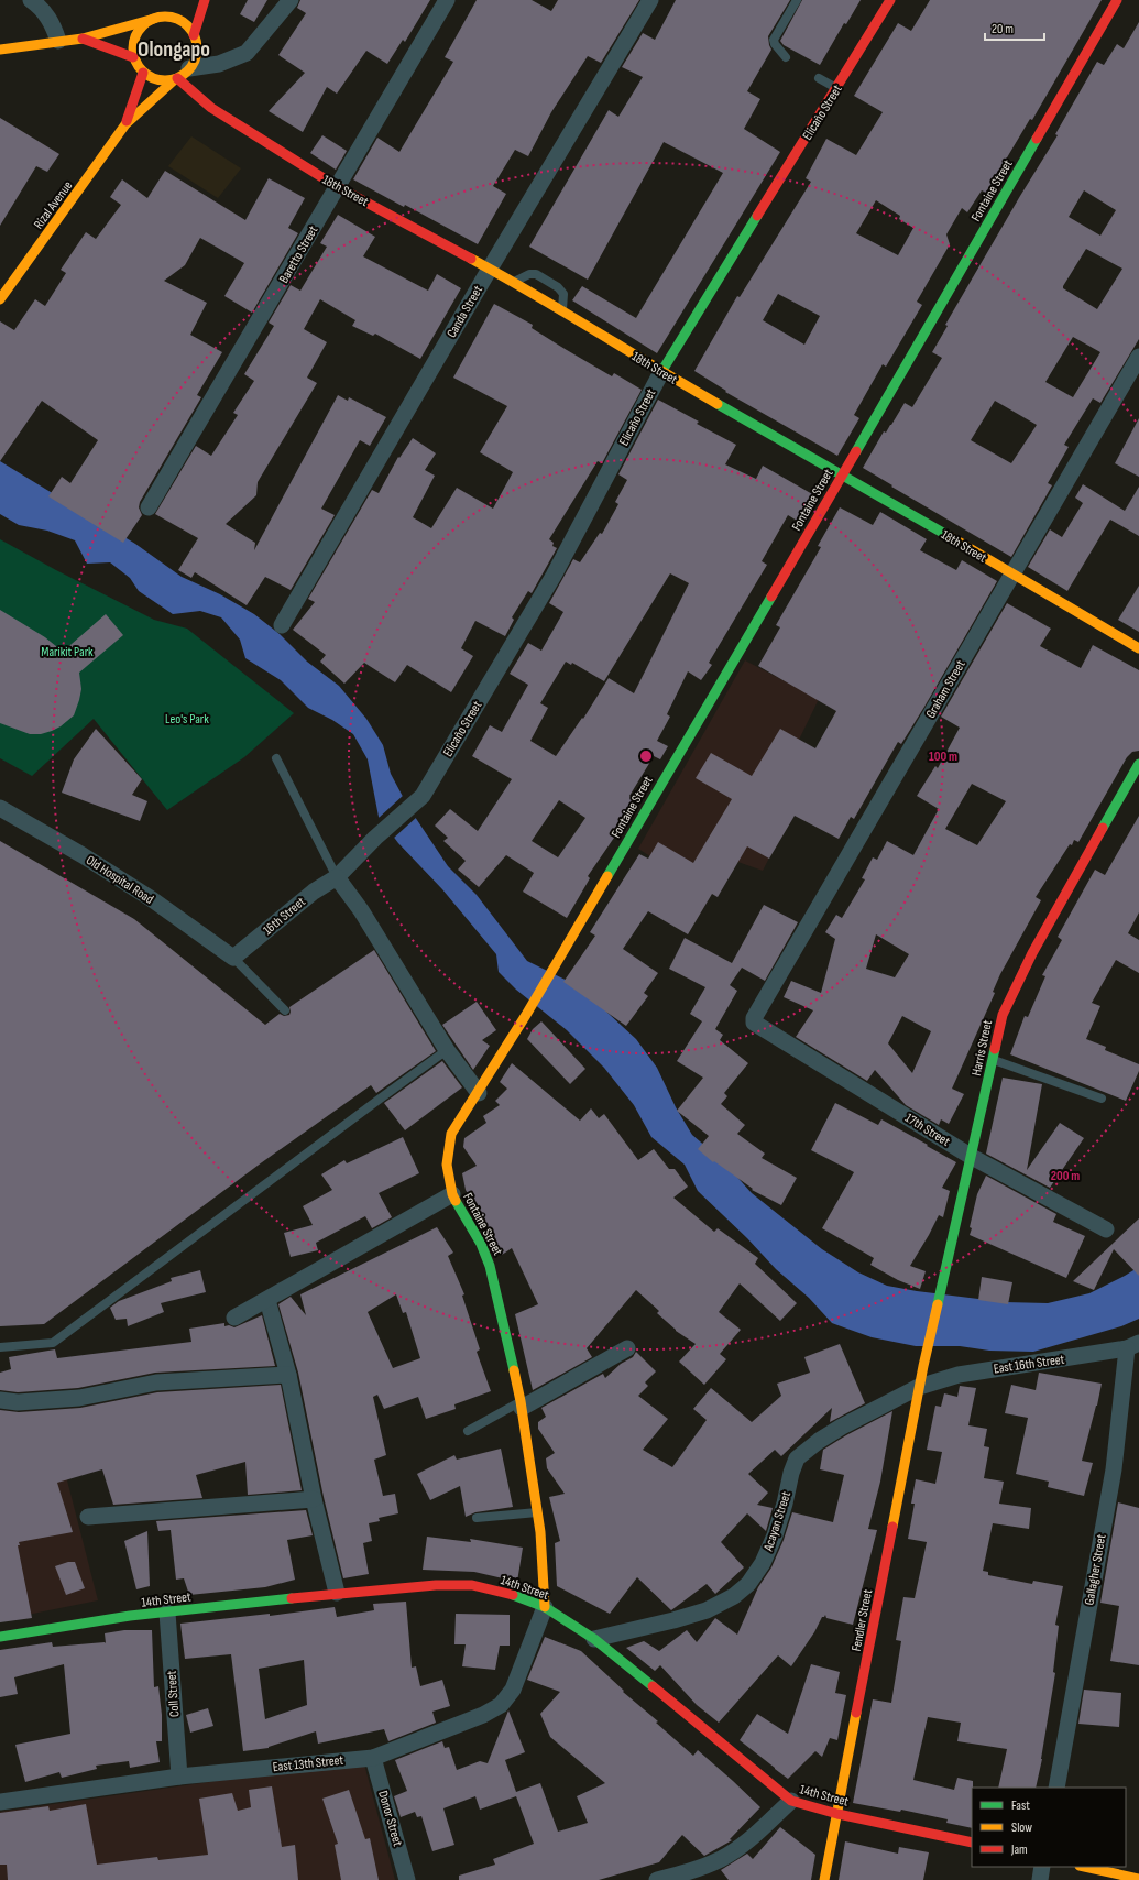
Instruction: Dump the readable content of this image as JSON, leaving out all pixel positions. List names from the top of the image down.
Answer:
{
  "streets": {
    "main road": [
      "Elicaño Street",
      "18th Street",
      "Fontaine Street",
      "Rizal Avenue",
      "Harris Street",
      "14th Street",
      "Fendler Street"
    ],
    "street": [
      "Baretto Street",
      "Canda Street",
      "Graham Street",
      "Old Hospital Road",
      "16th Street",
      "17th Street",
      "East 16th Street",
      "Acayan Street",
      "Gallagher Street",
      "Coll Street",
      "East 13th Street",
      "Donor Street"
    ]
  },
  "crossings": [
    ["Elicaño Street", "18th Street"],
    ["Elicaño Street", "16th Street"],
    ["18th Street", "Fontaine Street"],
    ["18th Street", "Rizal Avenue"],
    ["18th Street", "Baretto Street"],
    ["18th Street", "Canda Street"],
    ["18th Street", "Graham Street"],
    ["Fontaine Street", "14th Street"],
    ["Fontaine Street", "East 13th Street"],
    ["Graham Street", "17th Street"],
    ["Old Hospital Road", "16th Street"],
    ["Harris Street", "17th Street"],
    ["Harris Street", "Fendler Street"],
    ["East 16th Street", "Acayan Street"],
    ["East 16th Street", "Gallagher Street"],
    ["East 16th Street", "Fendler Street"],
    ["Acayan Street", "14th Street"],
    ["Acayan Street", "Fendler Street"],
    ["14th Street", "Fendler Street"],
    ["14th Street", "Coll Street"],
    ["14th Street", "East 13th Street"],
    ["Coll Street", "East 13th Street"],
    ["East 13th Street", "Donor Street"]
  ],
  "districts": ["Olongapo"],
  "parks": ["Marikit Park", "Leo's Park"],
  "legend": ["Fast", "Slow", "Jam"],
  "scale_bar": "20 m",
  "rings": ["100 m", "200 m"]
}
